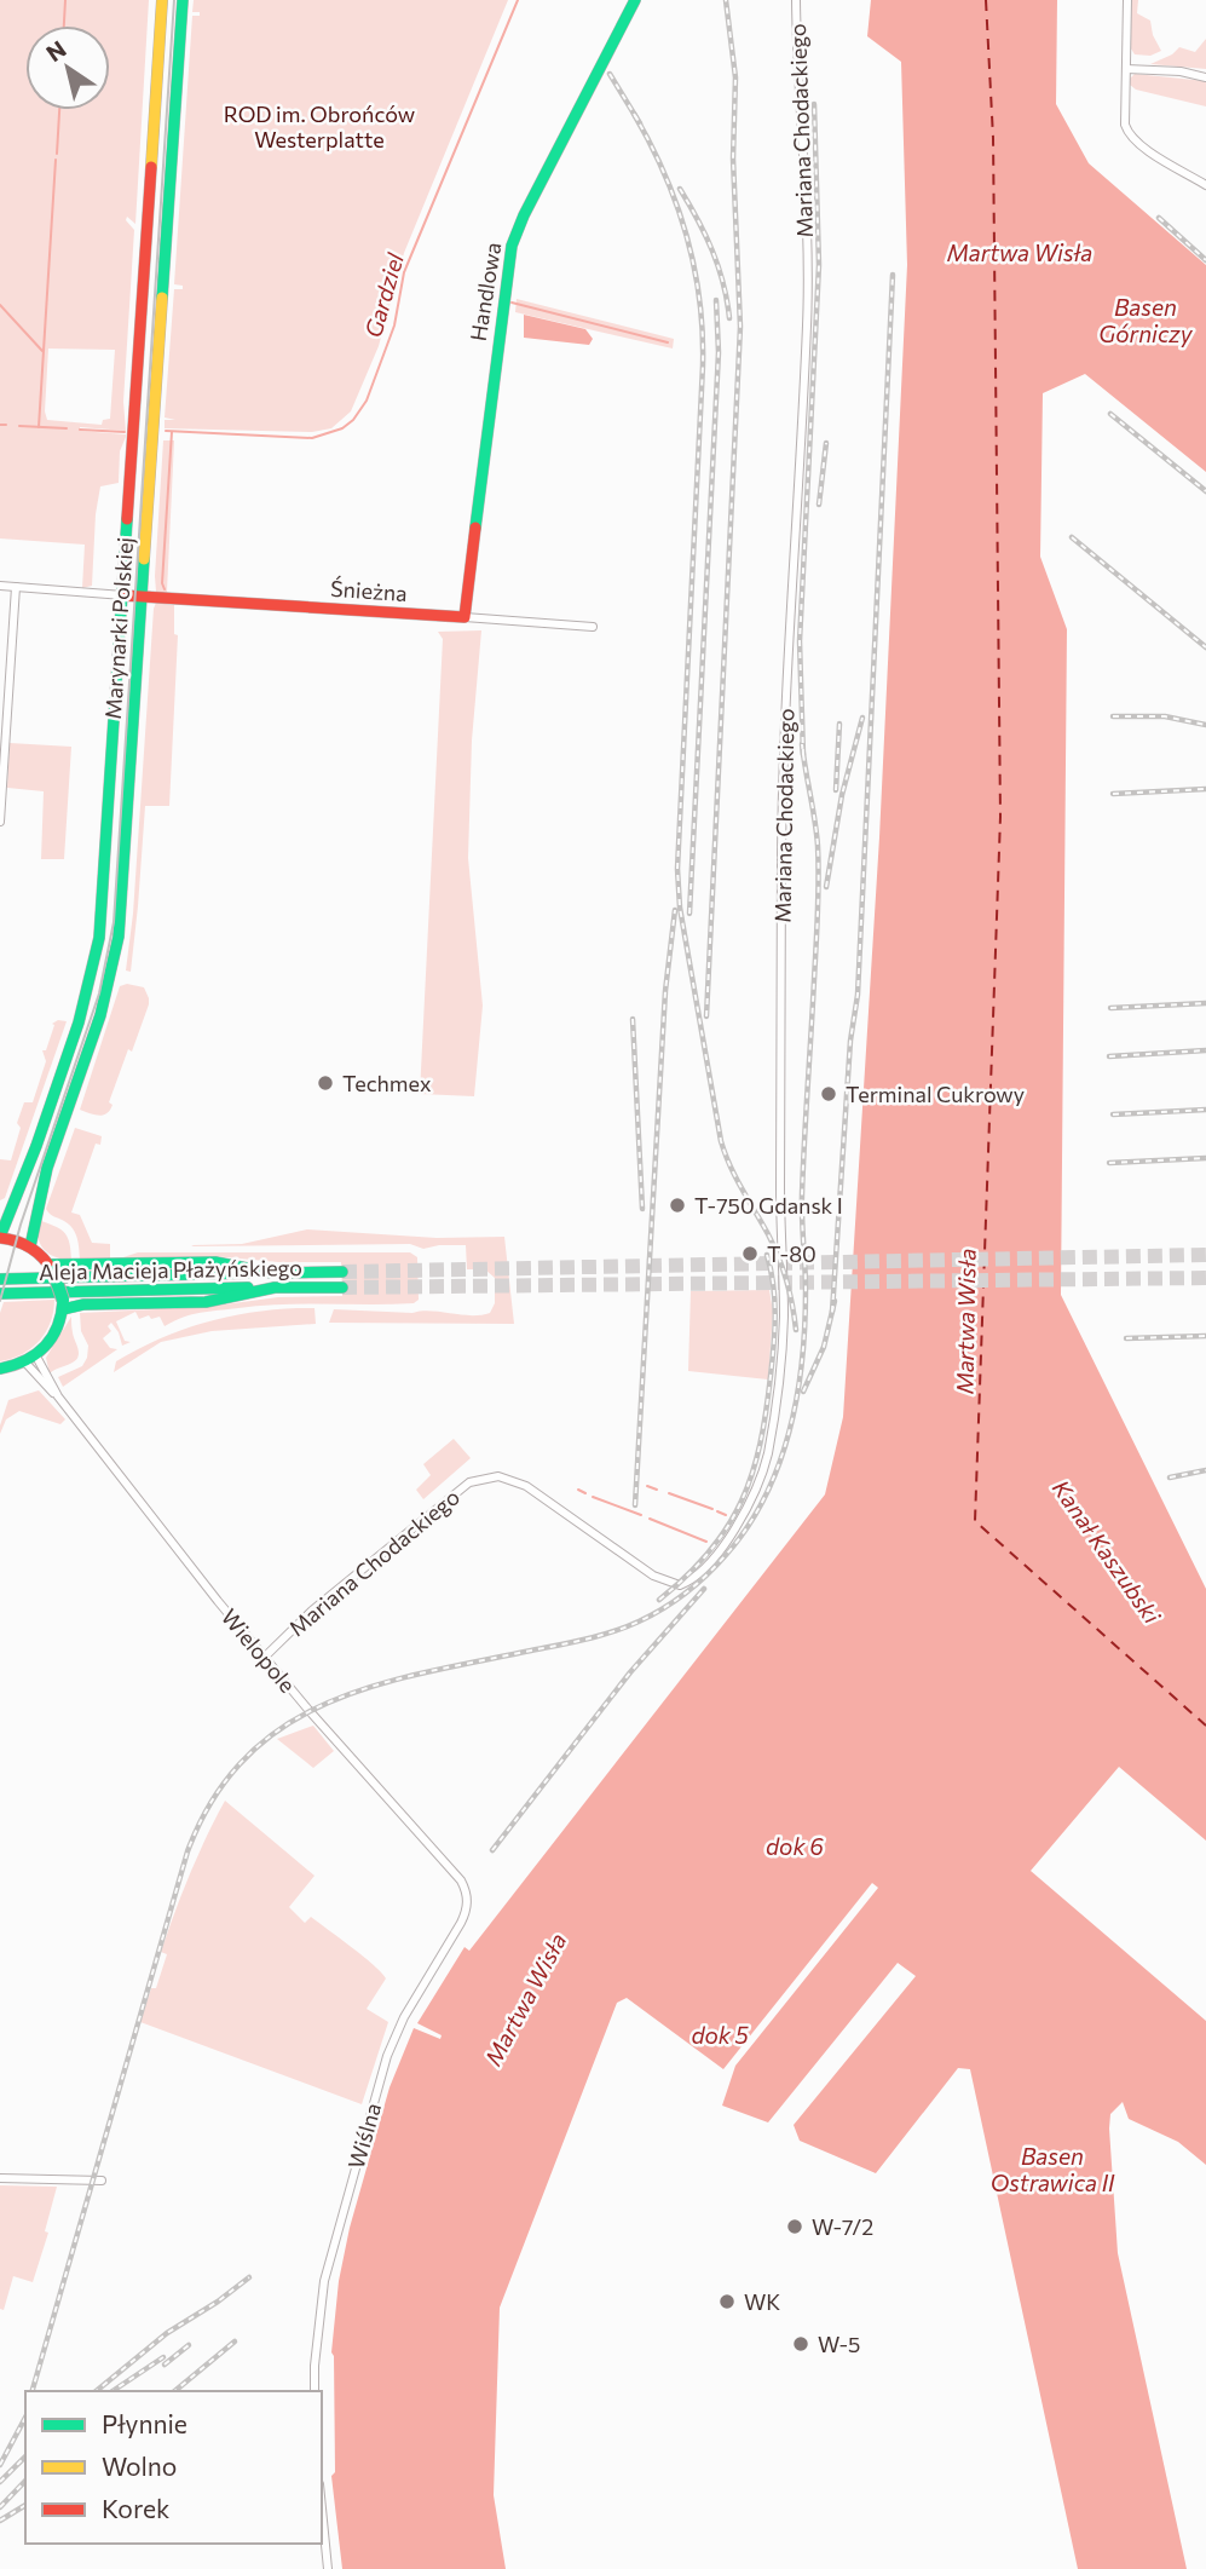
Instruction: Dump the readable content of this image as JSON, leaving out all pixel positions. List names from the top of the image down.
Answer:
{
  "streets": {
    "main road": [
      "Handlowa",
      "Śnieżna",
      "Marynarki Polskiej",
      "Aleja Macieja Płażyńskiego"
    ],
    "street": ["Mariana Chodackiego", "Wielopole", "Wiślna"]
  },
  "crossings": [
    ["Mariana Chodackiego", "Wielopole"],
    ["Handlowa", "Śnieżna"],
    ["Śnieżna", "Marynarki Polskiej"],
    ["Wielopole", "Wiślna"]
  ],
  "water": [
    "Martwa Wisła",
    "Gardziel",
    "Basen Górniczy",
    "Kanał Kaszubski",
    "dok 6",
    "dok 5",
    "Basen Ostrawica II"
  ],
  "parks": ["ROD im. Obrońców Westerplatte"],
  "places": [
    "Techmex",
    "Terminal Cukrowy",
    "T-750 Gdansk I",
    "T-80",
    "W-7/2",
    "WK",
    "W-5"
  ],
  "legend": ["Płynnie", "Wolno", "Korek"],
  "north": "top left"
}
